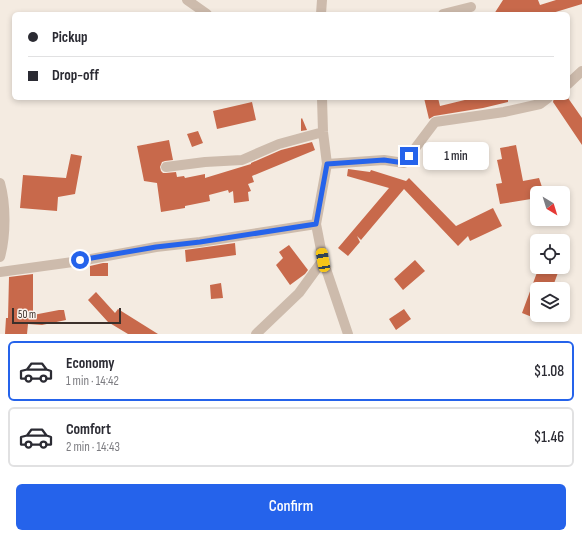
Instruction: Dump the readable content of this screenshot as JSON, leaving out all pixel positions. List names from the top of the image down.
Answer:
{
  "scale_bar": "50 m",
  "north": "bottom right",
  "page": {
    "banner": ["Pickup", "Drop-off"],
    "bubble": "1 min",
    "scale": "50 m",
    "list": [
      {
        "name": "Economy",
        "note": "1 min · 14:42",
        "value": "$1.08"
      },
      {
        "name": "Comfort",
        "note": "2 min · 14:43",
        "value": "$1.46"
      }
    ],
    "buttons": "Confirm"
  }
}
